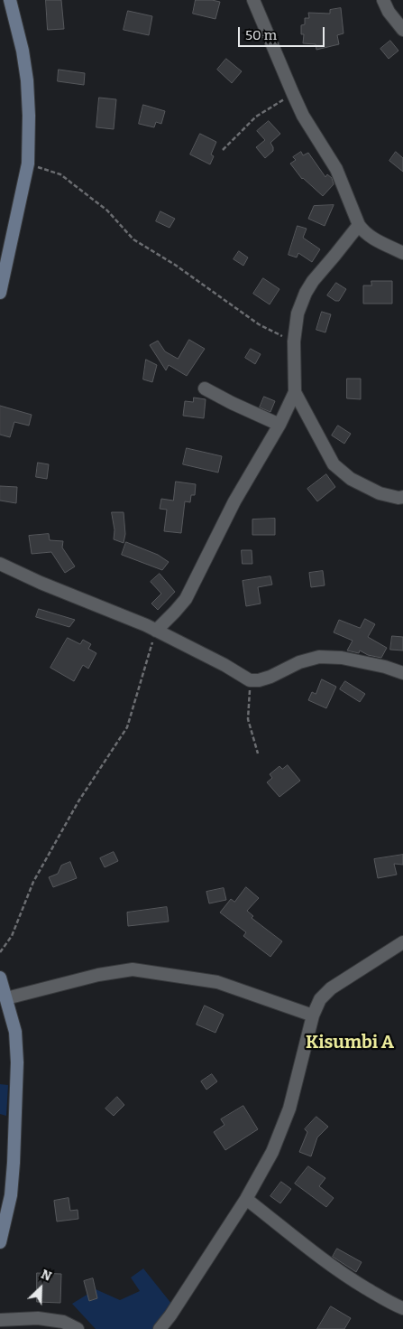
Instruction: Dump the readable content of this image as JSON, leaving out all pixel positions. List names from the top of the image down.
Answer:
{
  "districts": ["Kisumbi A"],
  "scale_bar": "50 m",
  "north": "top right"
}
